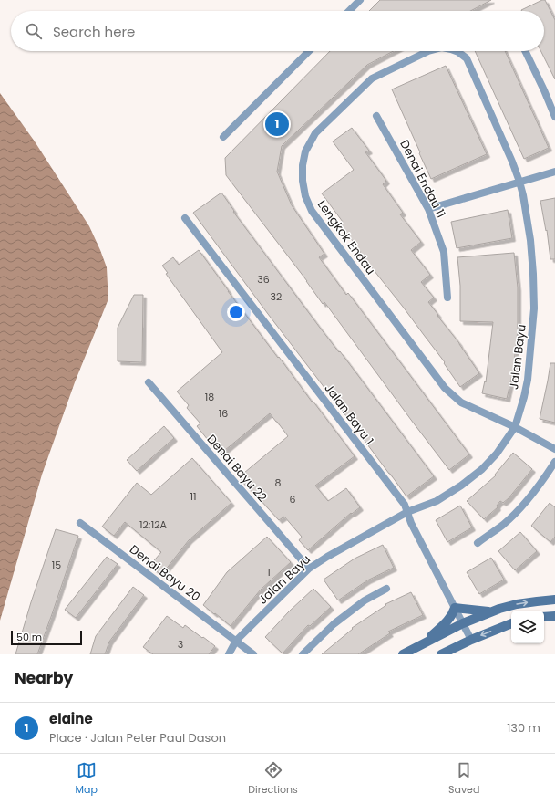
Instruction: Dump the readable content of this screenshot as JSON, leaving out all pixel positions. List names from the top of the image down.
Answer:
{
  "streets": {
    "street": [
      "Denai Endau 11",
      "Lengkok Endau",
      "Jalan Bayu",
      "Jalan Bayu 1",
      "Denai Bayu 22",
      "Denai Bayu 20"
    ]
  },
  "crossings": [
    ["Lengkok Endau", "Jalan Bayu"],
    ["Jalan Bayu", "Jalan Bayu 1"],
    ["Jalan Bayu", "Denai Bayu 22"],
    ["Jalan Bayu", "Denai Bayu 20"]
  ],
  "house_numbers": [
    "36",
    "32",
    "18",
    "16",
    "8",
    "11",
    "6",
    "12;12A",
    "15",
    "1",
    "3"
  ],
  "scale_bar": "50 m",
  "page": {
    "search": "Search here",
    "pins": "1",
    "scale": "50 m",
    "heading": "Nearby",
    "list": [
      {
        "mark": "1",
        "name": "elaine",
        "note": "Place · Jalan Peter Paul Dason",
        "value": "130 m"
      }
    ],
    "nav": ["Map", "Directions", "Saved"]
  }
}
